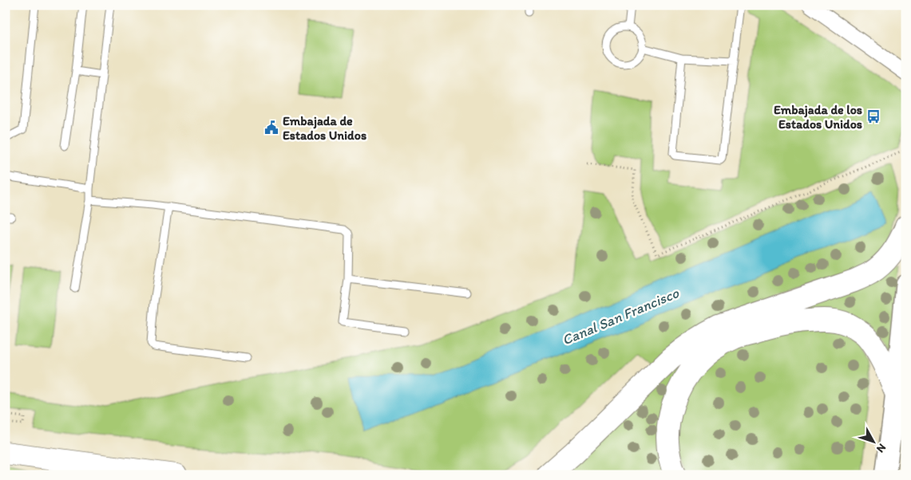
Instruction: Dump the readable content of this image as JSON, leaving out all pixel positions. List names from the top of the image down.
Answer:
{
  "water": ["Canal San Francisco"],
  "places": {
    "bus stop": ["Embajada de los Estados Unidos"],
    "public building": ["Embajada de Estados Unidos"]
  },
  "north": "bottom right"
}
